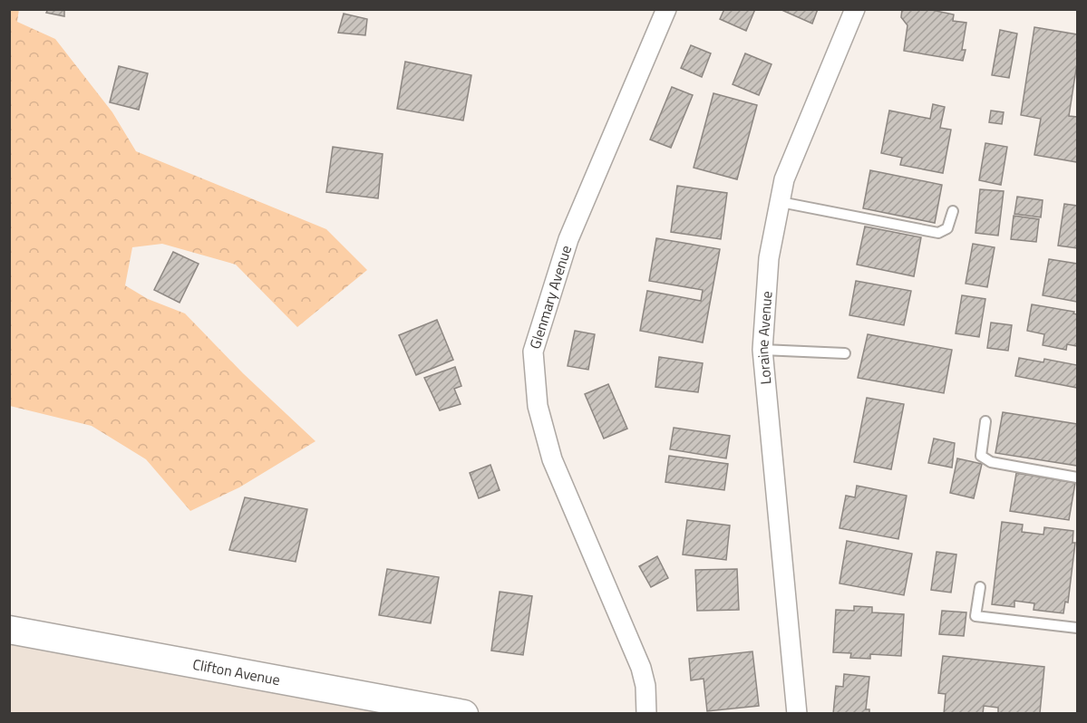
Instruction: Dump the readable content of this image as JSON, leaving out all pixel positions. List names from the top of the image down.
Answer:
{
  "streets": {
    "main road": ["Clifton Avenue"],
    "street": ["Glenmary Avenue", "Loraine Avenue"]
  }
}
